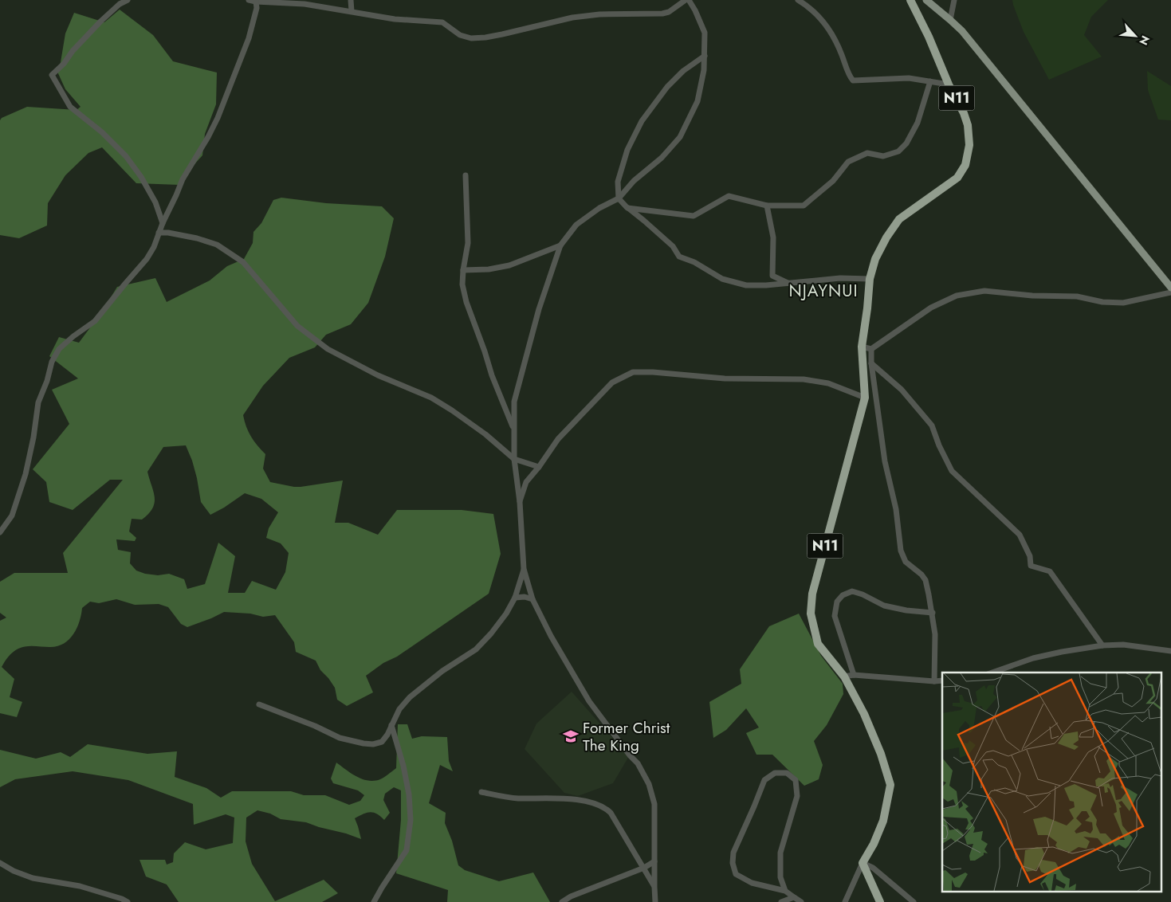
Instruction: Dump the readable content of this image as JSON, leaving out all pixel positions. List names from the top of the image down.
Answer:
{
  "streets": {
    "highway": ["N11"]
  },
  "districts": ["NJAYNUI"],
  "places": {
    "school or university": ["Former Christ The King"]
  },
  "north": "bottom right"
}
